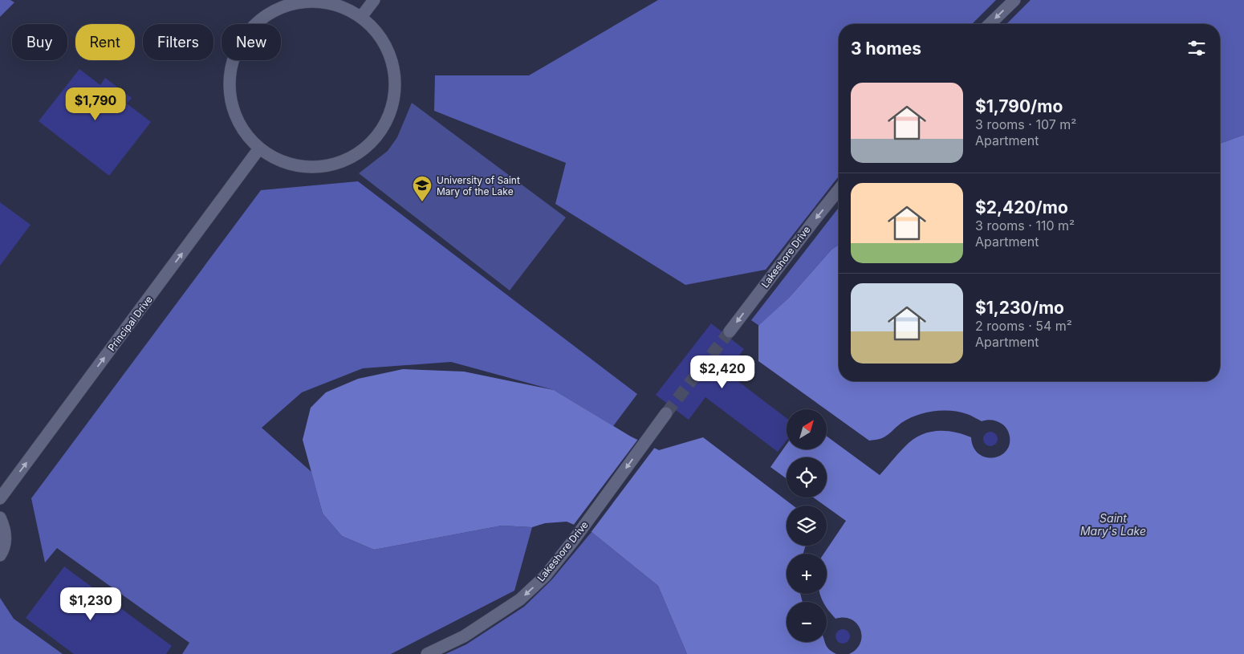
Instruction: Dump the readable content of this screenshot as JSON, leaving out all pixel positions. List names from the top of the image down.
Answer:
{
  "streets": {
    "lane": ["Lakeshore Drive", "Principal Drive"]
  },
  "one_way": ["Lakeshore Drive", "Principal Drive"],
  "water": ["Saint Mary's Lake"],
  "places": {
    "school or university": ["University of Saint Mary of the Lake"]
  },
  "north": "top right",
  "page": {
    "chip": [
      "Buy",
      "Rent",
      "Filters",
      "New"
    ],
    "heading": "3 homes",
    "list": [
      {
        "name": "$1,790/mo",
        "note": "3 rooms · 107 m² · Apartment"
      },
      {
        "name": "$2,420/mo",
        "note": "3 rooms · 110 m² · Apartment"
      },
      {
        "name": "$1,230/mo",
        "note": "2 rooms · 54 m² · Apartment"
      }
    ],
    "price": ["$1,790", "$2,420", "$1,230"],
    "map_buttons": ["+", "−"]
  }
}
